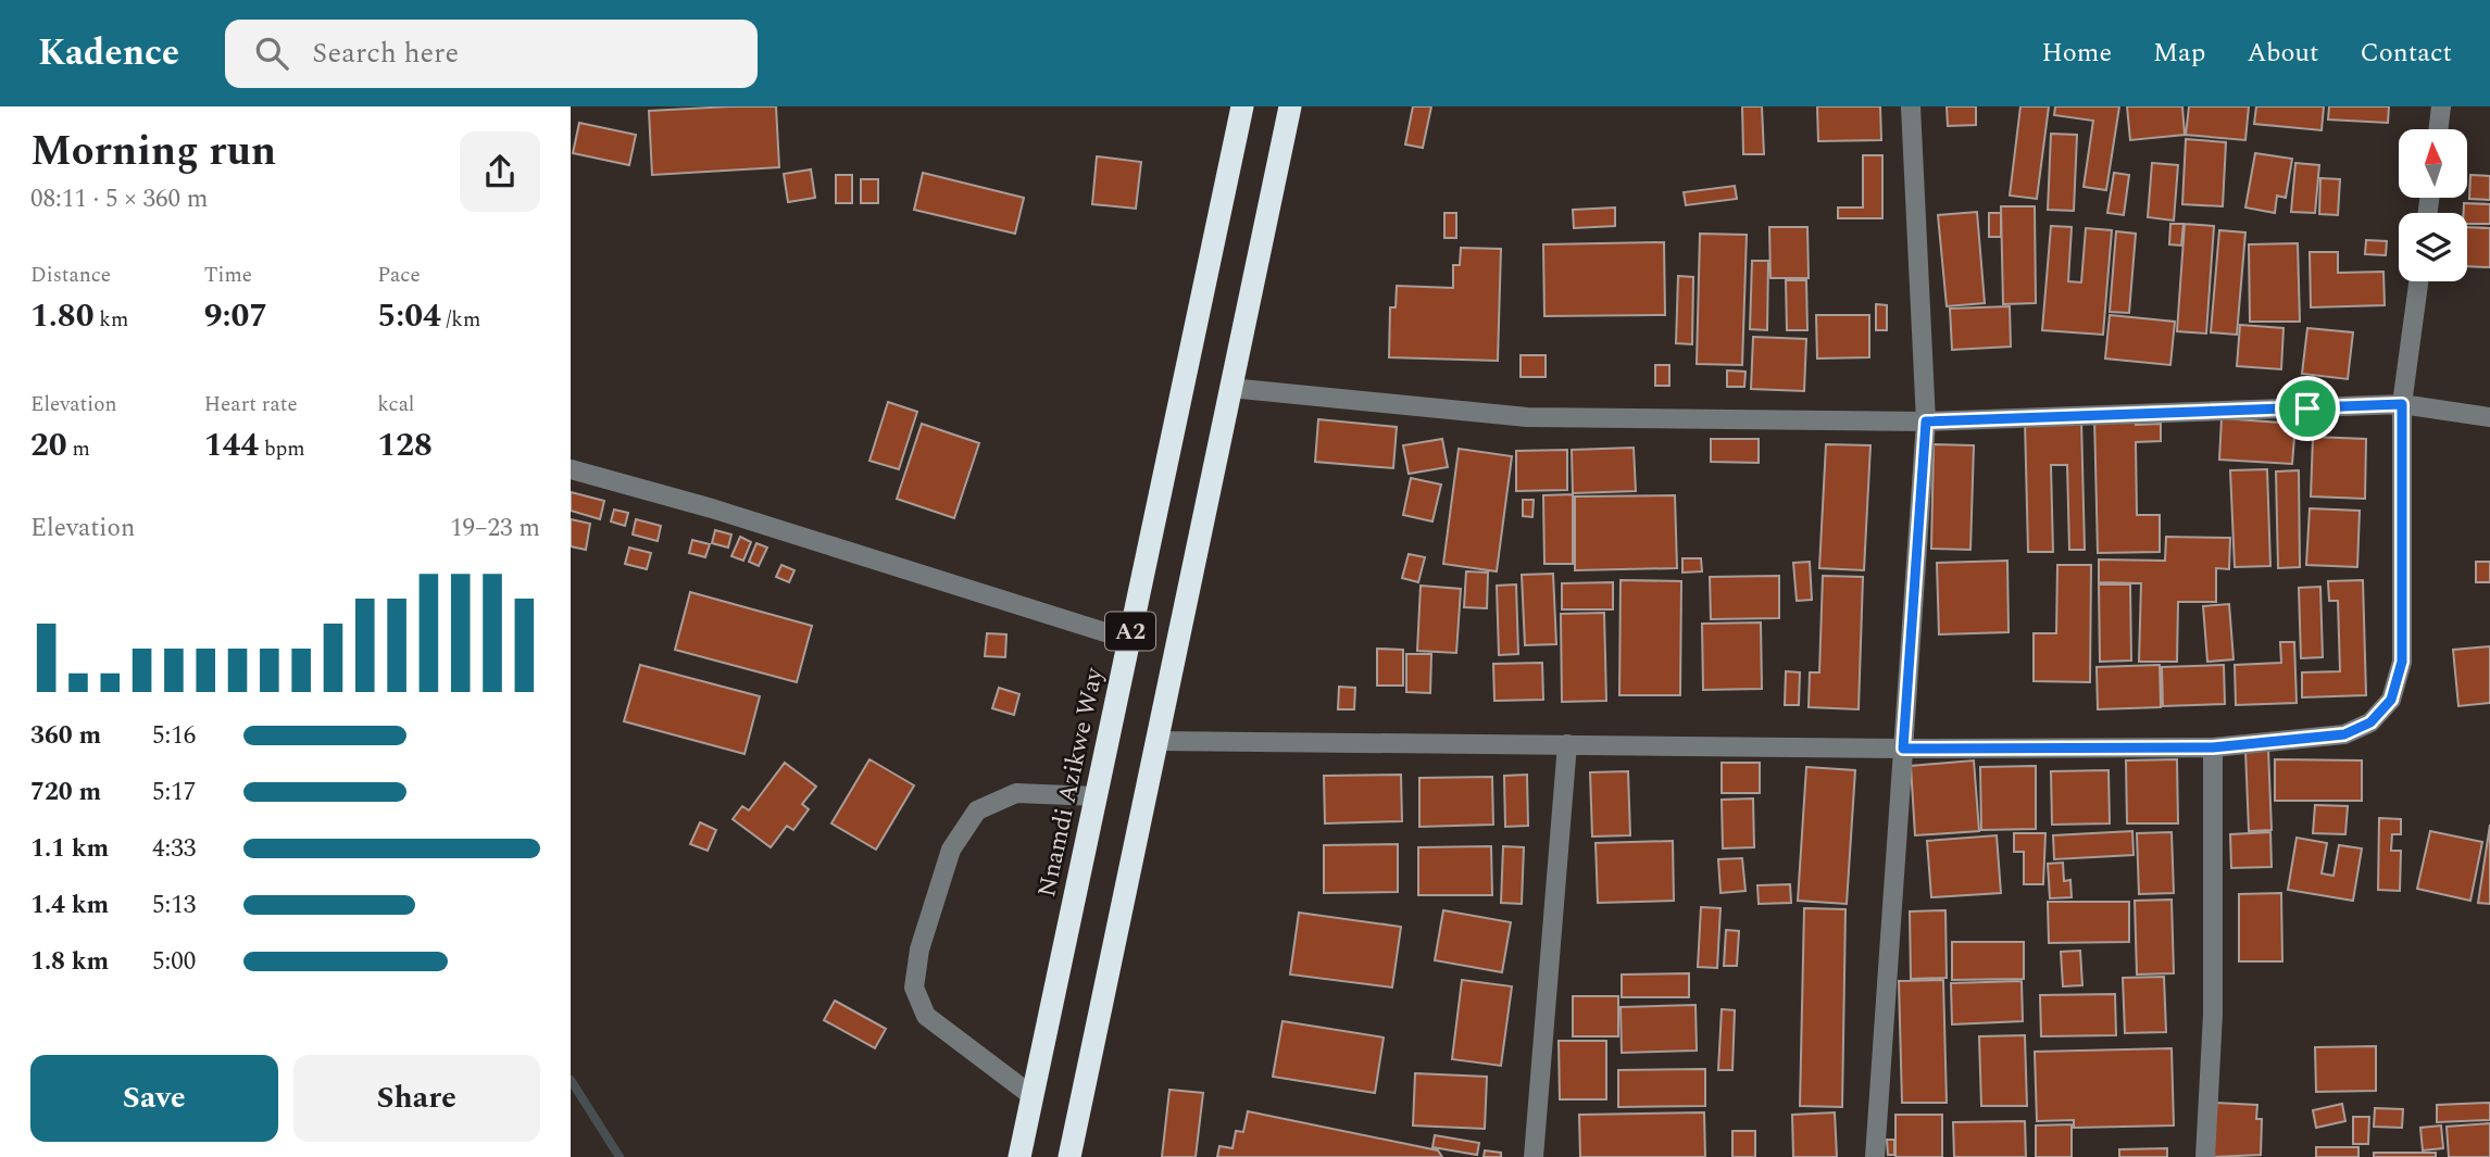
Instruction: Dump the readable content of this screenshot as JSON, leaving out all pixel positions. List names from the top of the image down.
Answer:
{
  "streets": {
    "highway": ["A2", "Nnamdi Azikwe Way"]
  },
  "north": "top",
  "page": {
    "header": "Kadence",
    "search": "Search here",
    "nav": [
      "Home",
      "Map",
      "About",
      "Contact"
    ],
    "heading": ["Morning run", "08:11 · 5 × 360 m"],
    "stats": [
      ["Distance", "1.80 km"],
      ["Time", "9:07"],
      ["Pace", "5:04 /km"],
      ["Elevation", "20 m"],
      ["Heart rate", "144 bpm"],
      ["kcal", "128"]
    ],
    "chart": ["Elevation", "19–23 m"],
    "list": [
      {
        "name": "360 m",
        "note": "5:16"
      },
      {
        "name": "720 m",
        "note": "5:17"
      },
      {
        "name": "1.1 km",
        "note": "4:33"
      },
      {
        "name": "1.4 km",
        "note": "5:13"
      },
      {
        "name": "1.8 km",
        "note": "5:00"
      }
    ],
    "buttons": ["Save", "Share"]
  }
}
